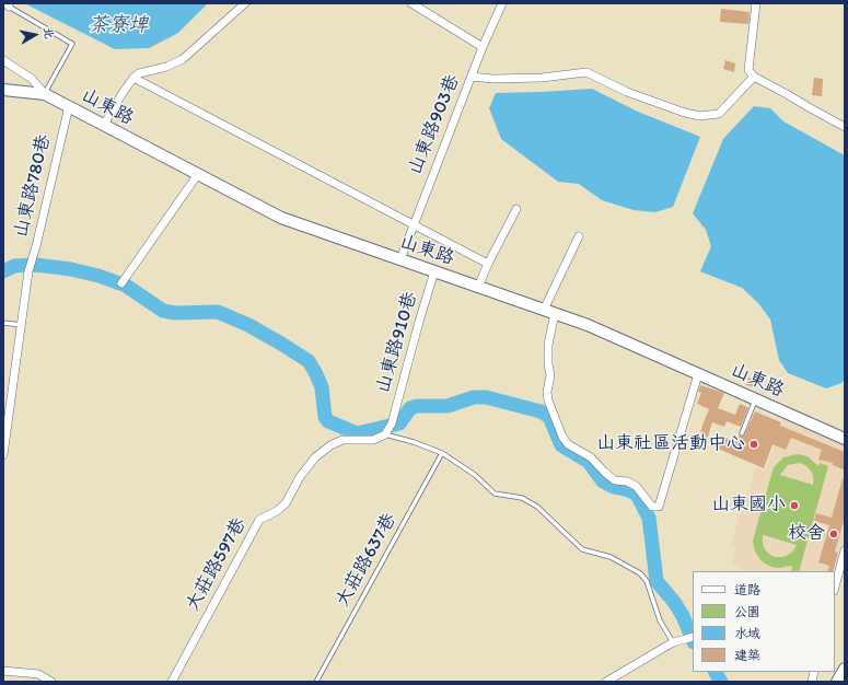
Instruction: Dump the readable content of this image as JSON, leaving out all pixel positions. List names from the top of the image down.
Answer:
{
  "streets": {
    "street": [
      "山東路",
      "山東路903巷",
      "山東路780巷",
      "山東路910巷",
      "大莊路597巷"
    ],
    "lane": ["大莊路637巷"]
  },
  "crossings": [
    ["山東路", "山東路903巷"],
    ["山東路", "山東路780巷"],
    ["山東路", "山東路910巷"],
    ["山東路910巷", "大莊路597巷"]
  ],
  "water": ["茶寮埤"],
  "places": ["山東社區活動中心", "山東國小", "校舍"],
  "legend": [
    "道路",
    "公園",
    "水域",
    "建築"
  ],
  "north": "right"
}
